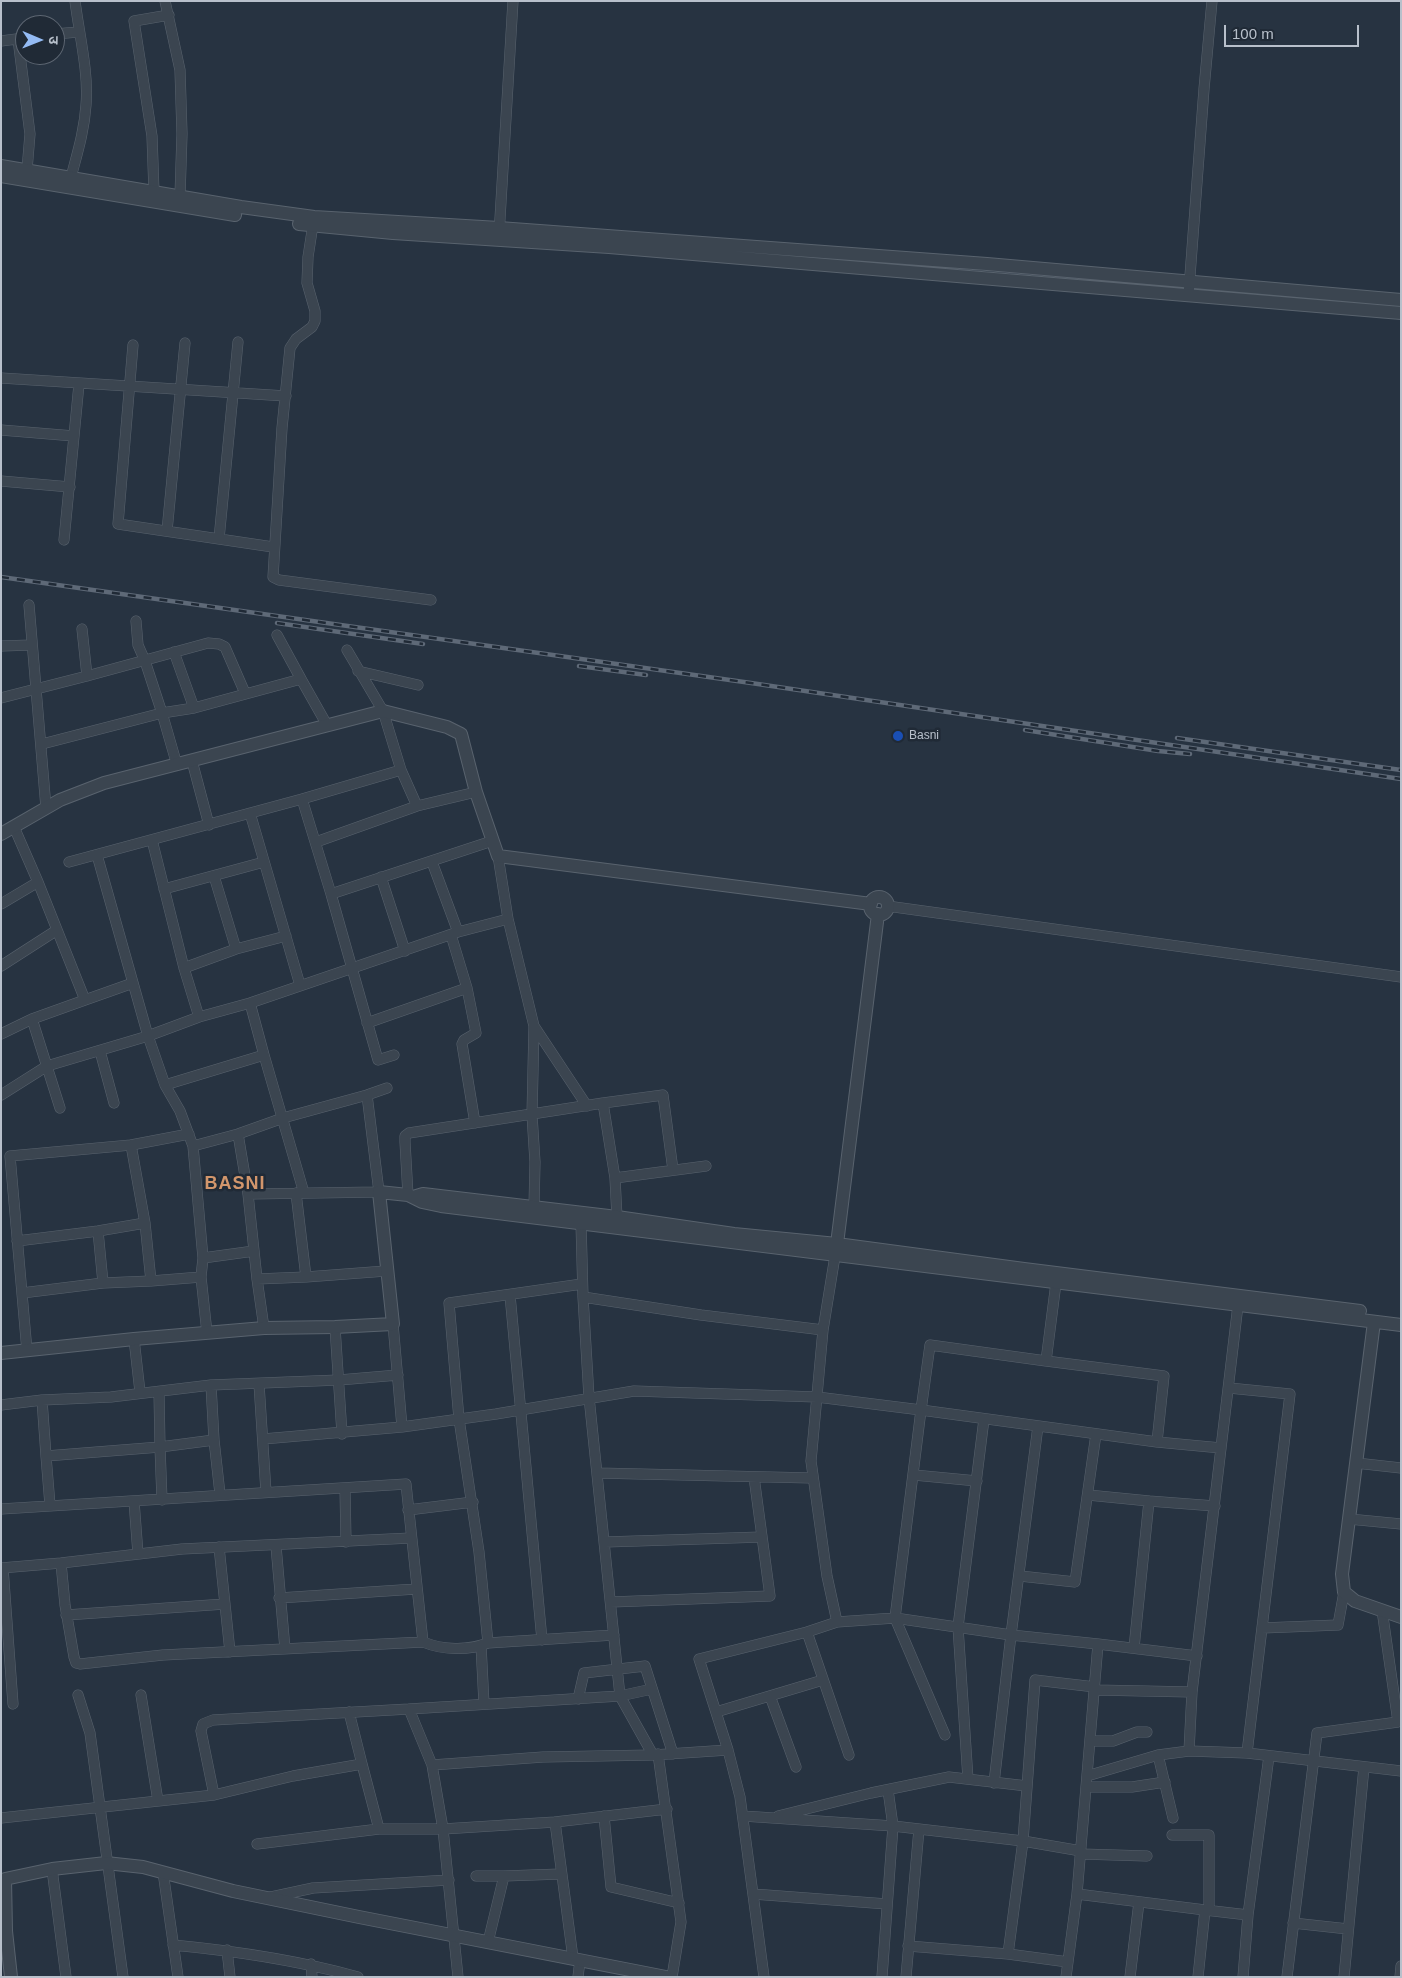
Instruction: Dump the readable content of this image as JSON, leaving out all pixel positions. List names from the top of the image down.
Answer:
{
  "districts": ["BASNI"],
  "places": ["Basni"],
  "scale_bar": "100 m",
  "north": "right"
}
